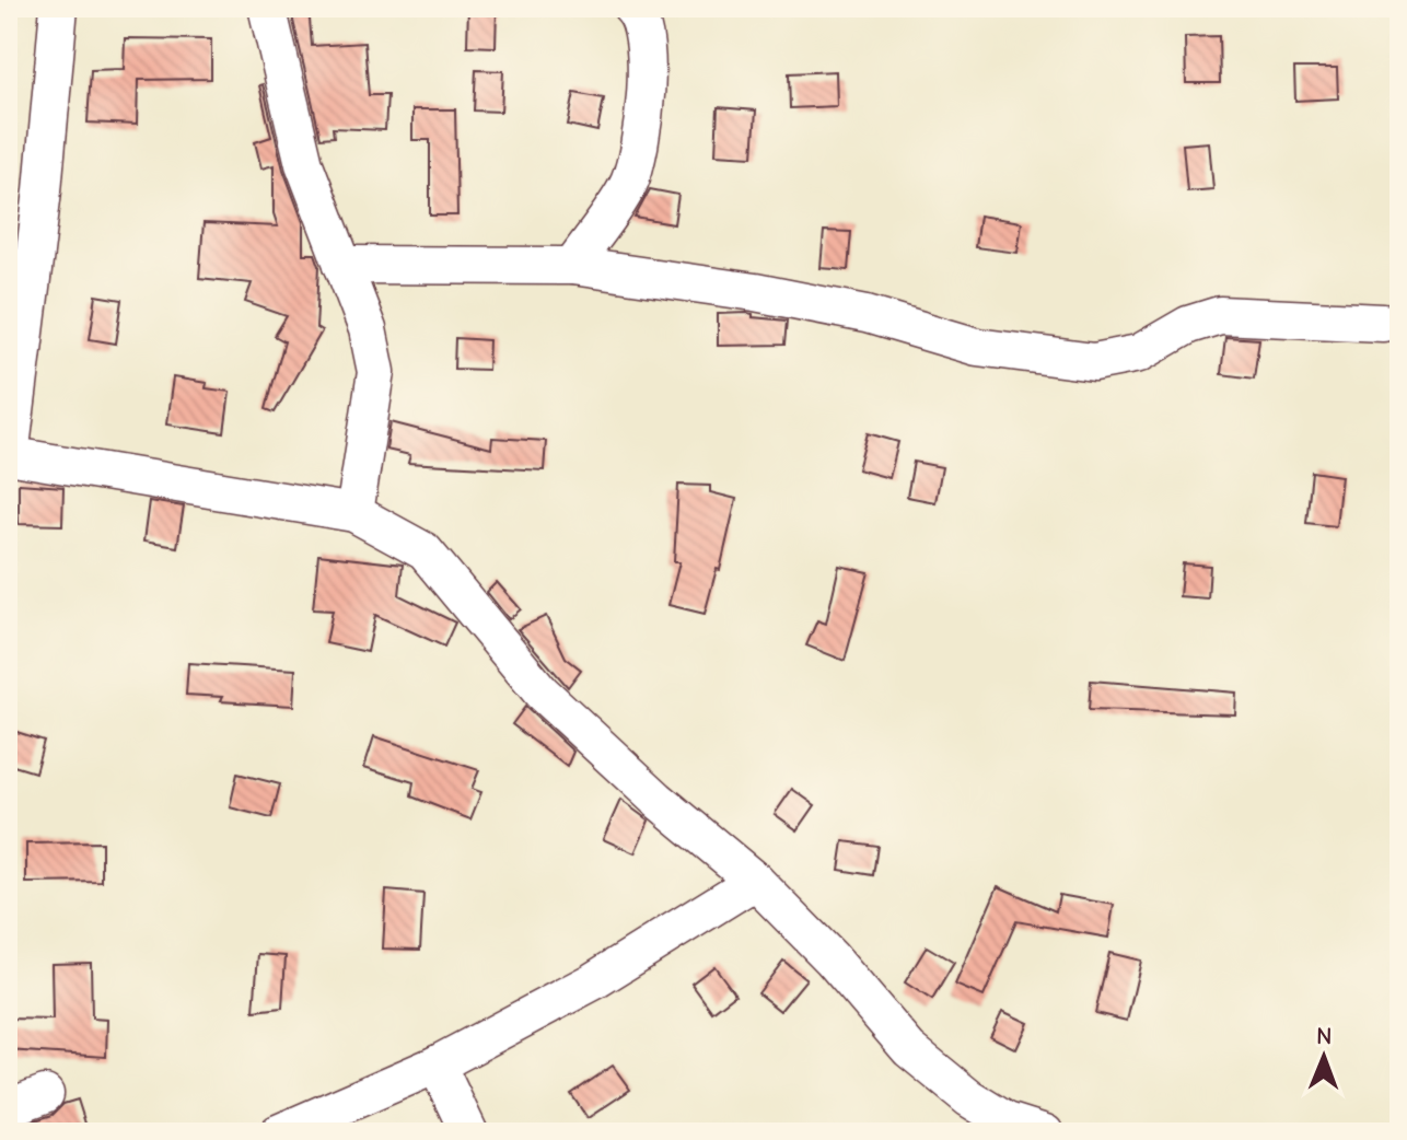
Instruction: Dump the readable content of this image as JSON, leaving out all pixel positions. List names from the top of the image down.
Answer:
{
  "north": "top"
}
